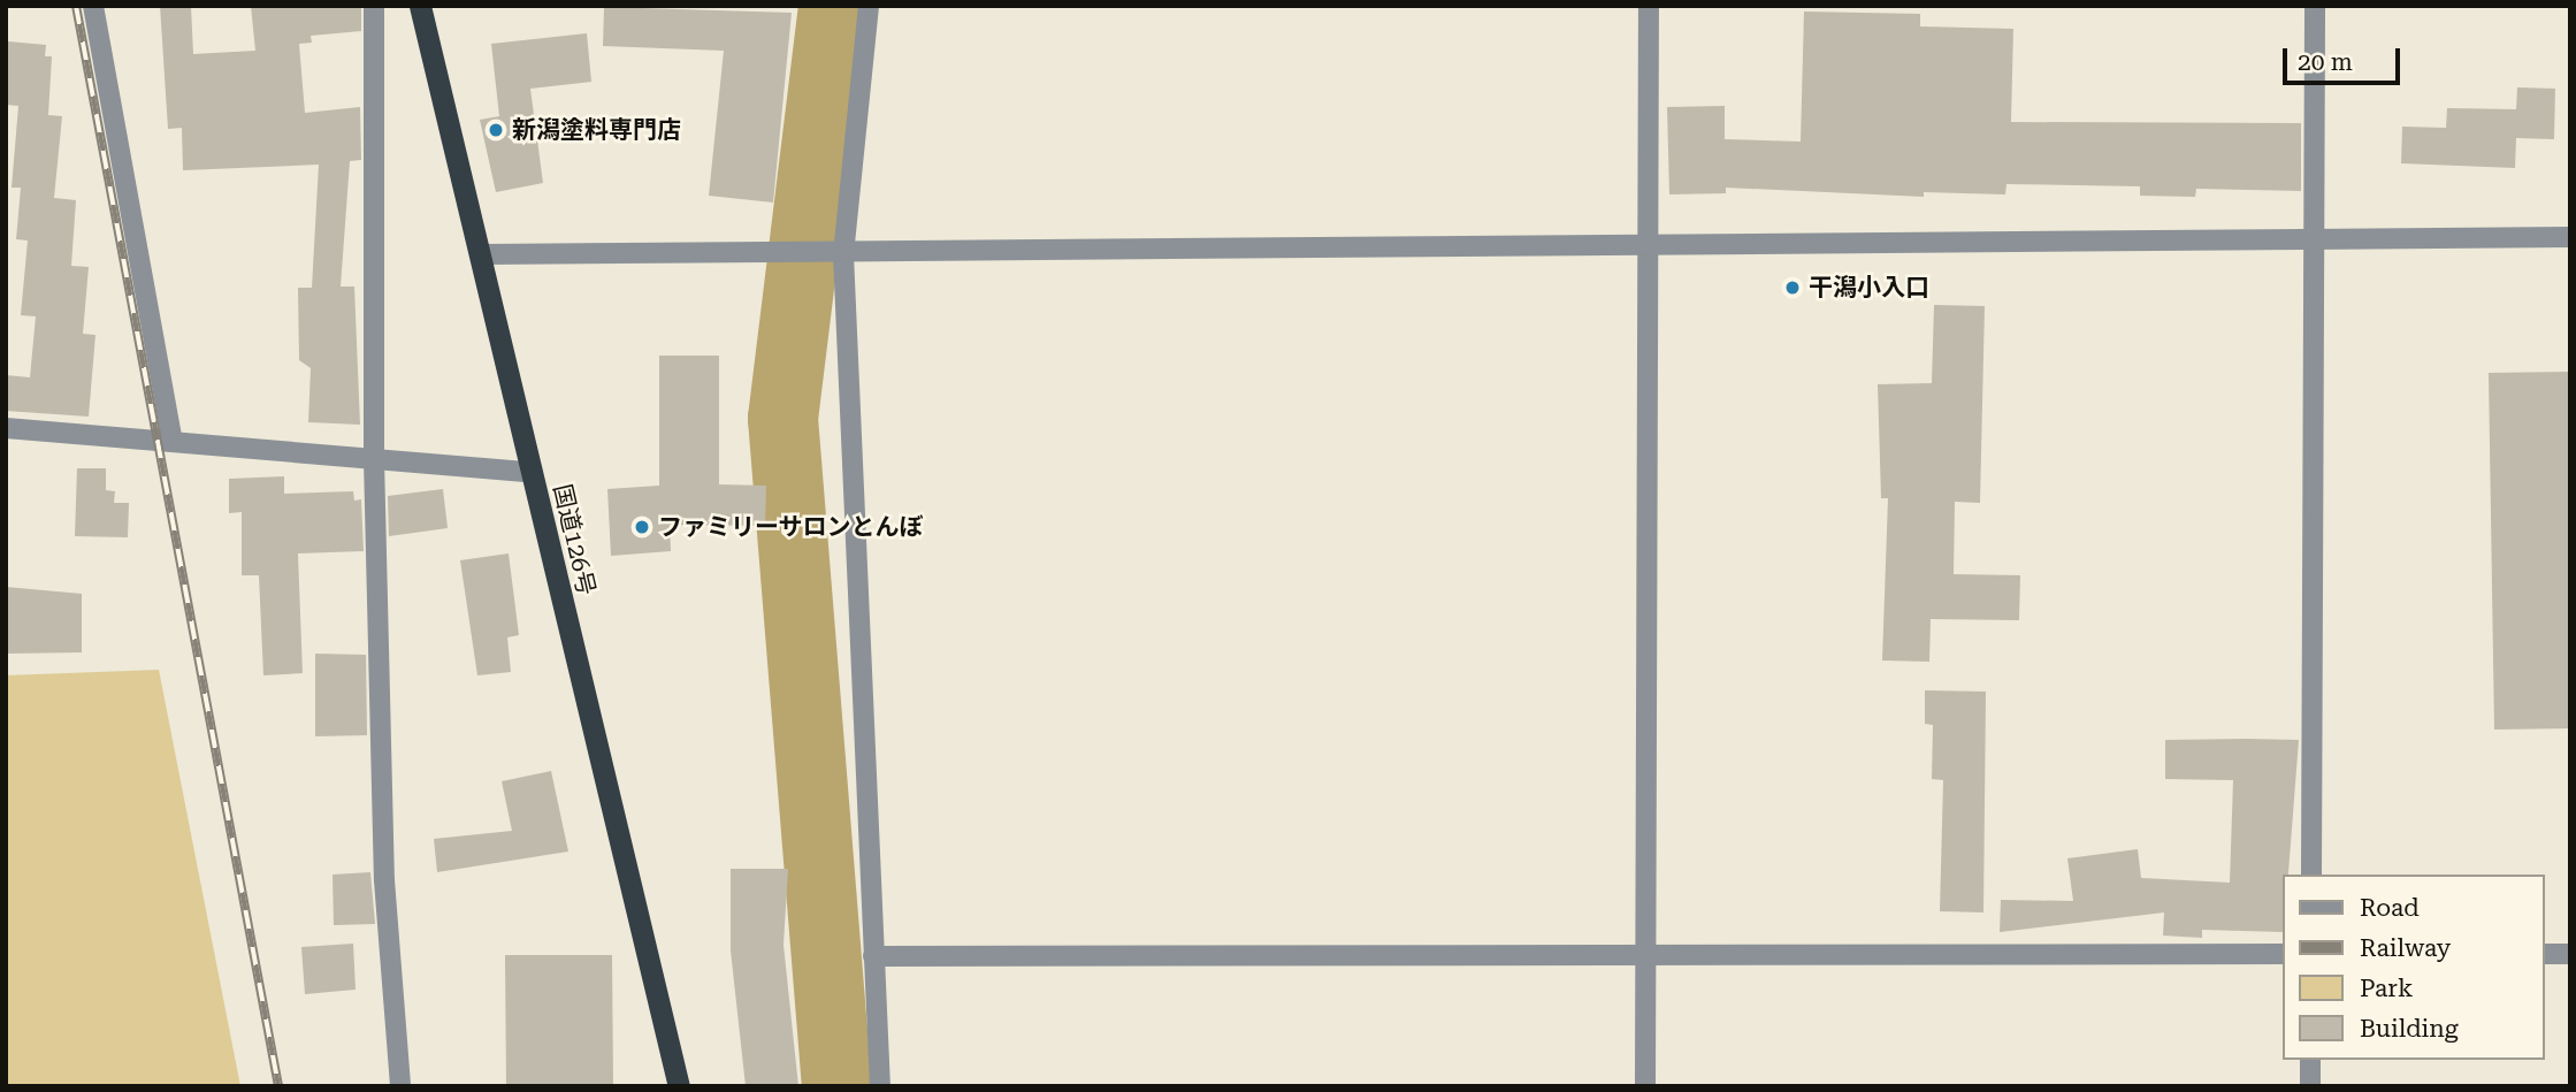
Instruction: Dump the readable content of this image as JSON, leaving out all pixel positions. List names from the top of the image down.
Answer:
{
  "streets": {
    "highway": ["国道126号"]
  },
  "places": ["新潟塗料専門店", "干潟小入口", "ファミリーサロンとんぼ"],
  "legend": [
    "Road",
    "Railway",
    "Park",
    "Building"
  ],
  "scale_bar": "20 m"
}
